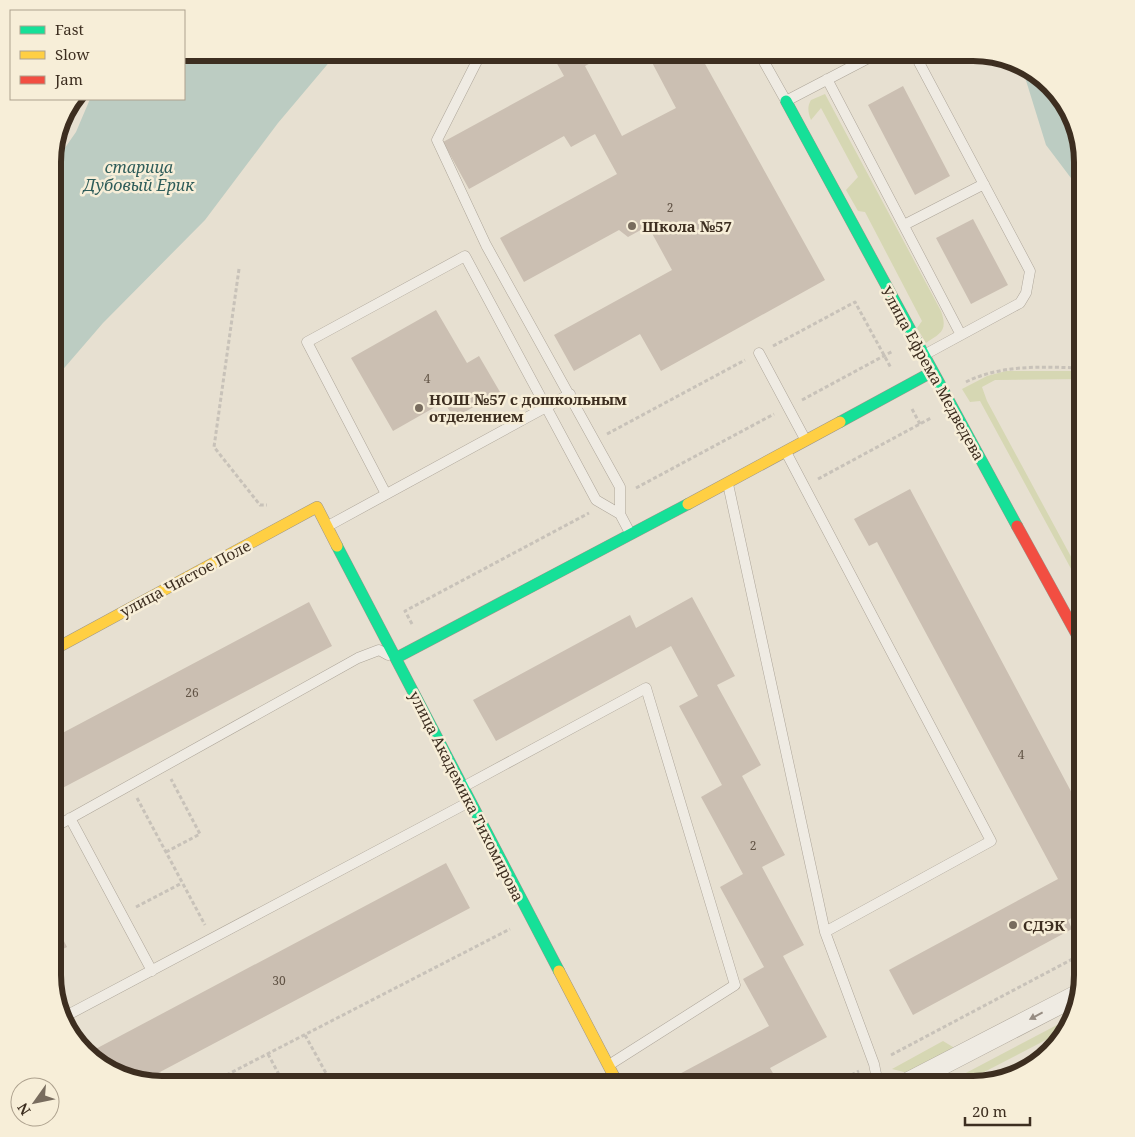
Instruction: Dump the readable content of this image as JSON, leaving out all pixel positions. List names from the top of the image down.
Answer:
{
  "streets": {
    "street": ["Улица Ефрема Медведева", "улица Чистое Поле", "улица Академика Тихомирова"]
  },
  "crossings": [
    ["улица Чистое Поле", "улица Академика Тихомирова"]
  ],
  "water": ["старица Дубовый Ерик"],
  "places": ["Школа №57", "НОШ №57 с дошкольным отделением", "СДЭК"],
  "house_numbers": [
    "2",
    "4",
    "26",
    "4",
    "2",
    "30"
  ],
  "legend": ["Fast", "Slow", "Jam"],
  "scale_bar": "20 m",
  "north": "bottom left"
}
